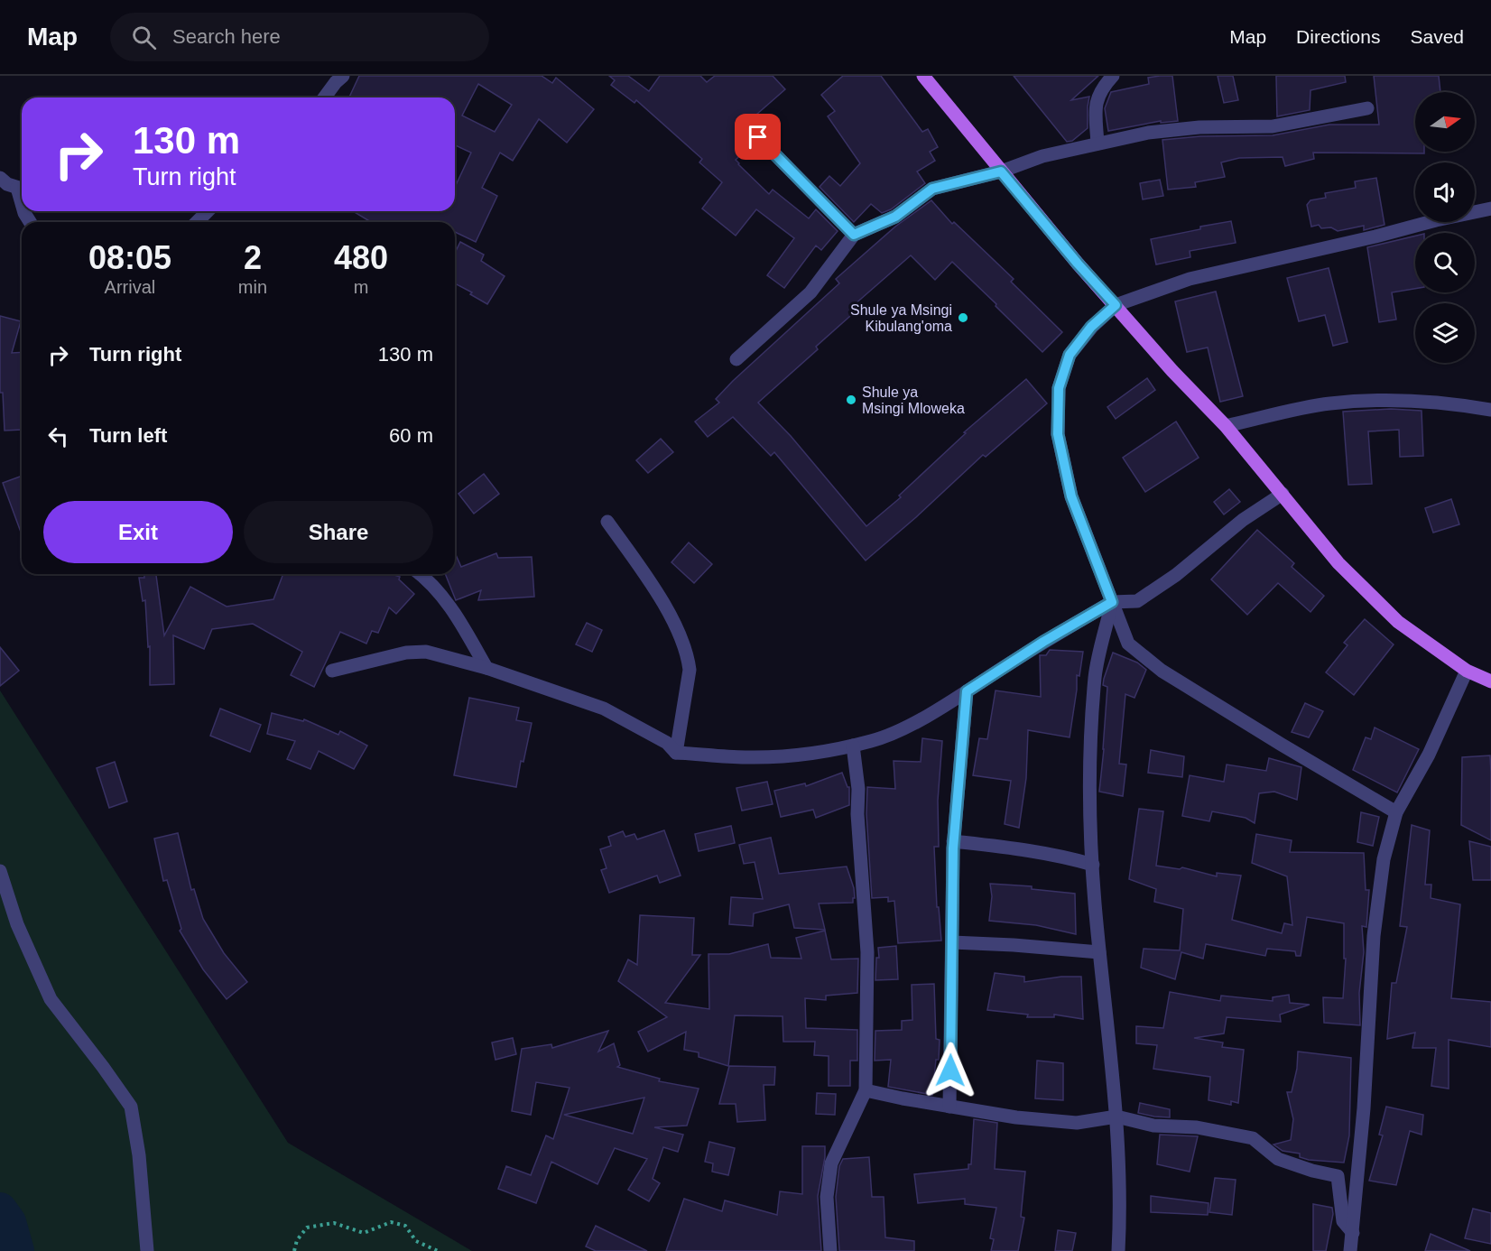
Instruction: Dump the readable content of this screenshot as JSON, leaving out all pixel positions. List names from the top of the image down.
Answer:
{
  "places": ["Shule ya Msingi Kibulang'oma", "Shule ya Msingi Mloweka"],
  "north": "right",
  "page": {
    "header": "Map",
    "search": "Search here",
    "nav": ["Map", "Directions", "Saved"],
    "turn": ["130 m", "Turn right"],
    "eta": [
      "08:05",
      "Arrival",
      "2",
      "min",
      "480",
      "m"
    ],
    "list": [
      {
        "name": "Turn right",
        "value": "130 m"
      },
      {
        "name": "Turn left",
        "value": "60 m"
      }
    ],
    "buttons": ["Exit", "Share"]
  }
}
